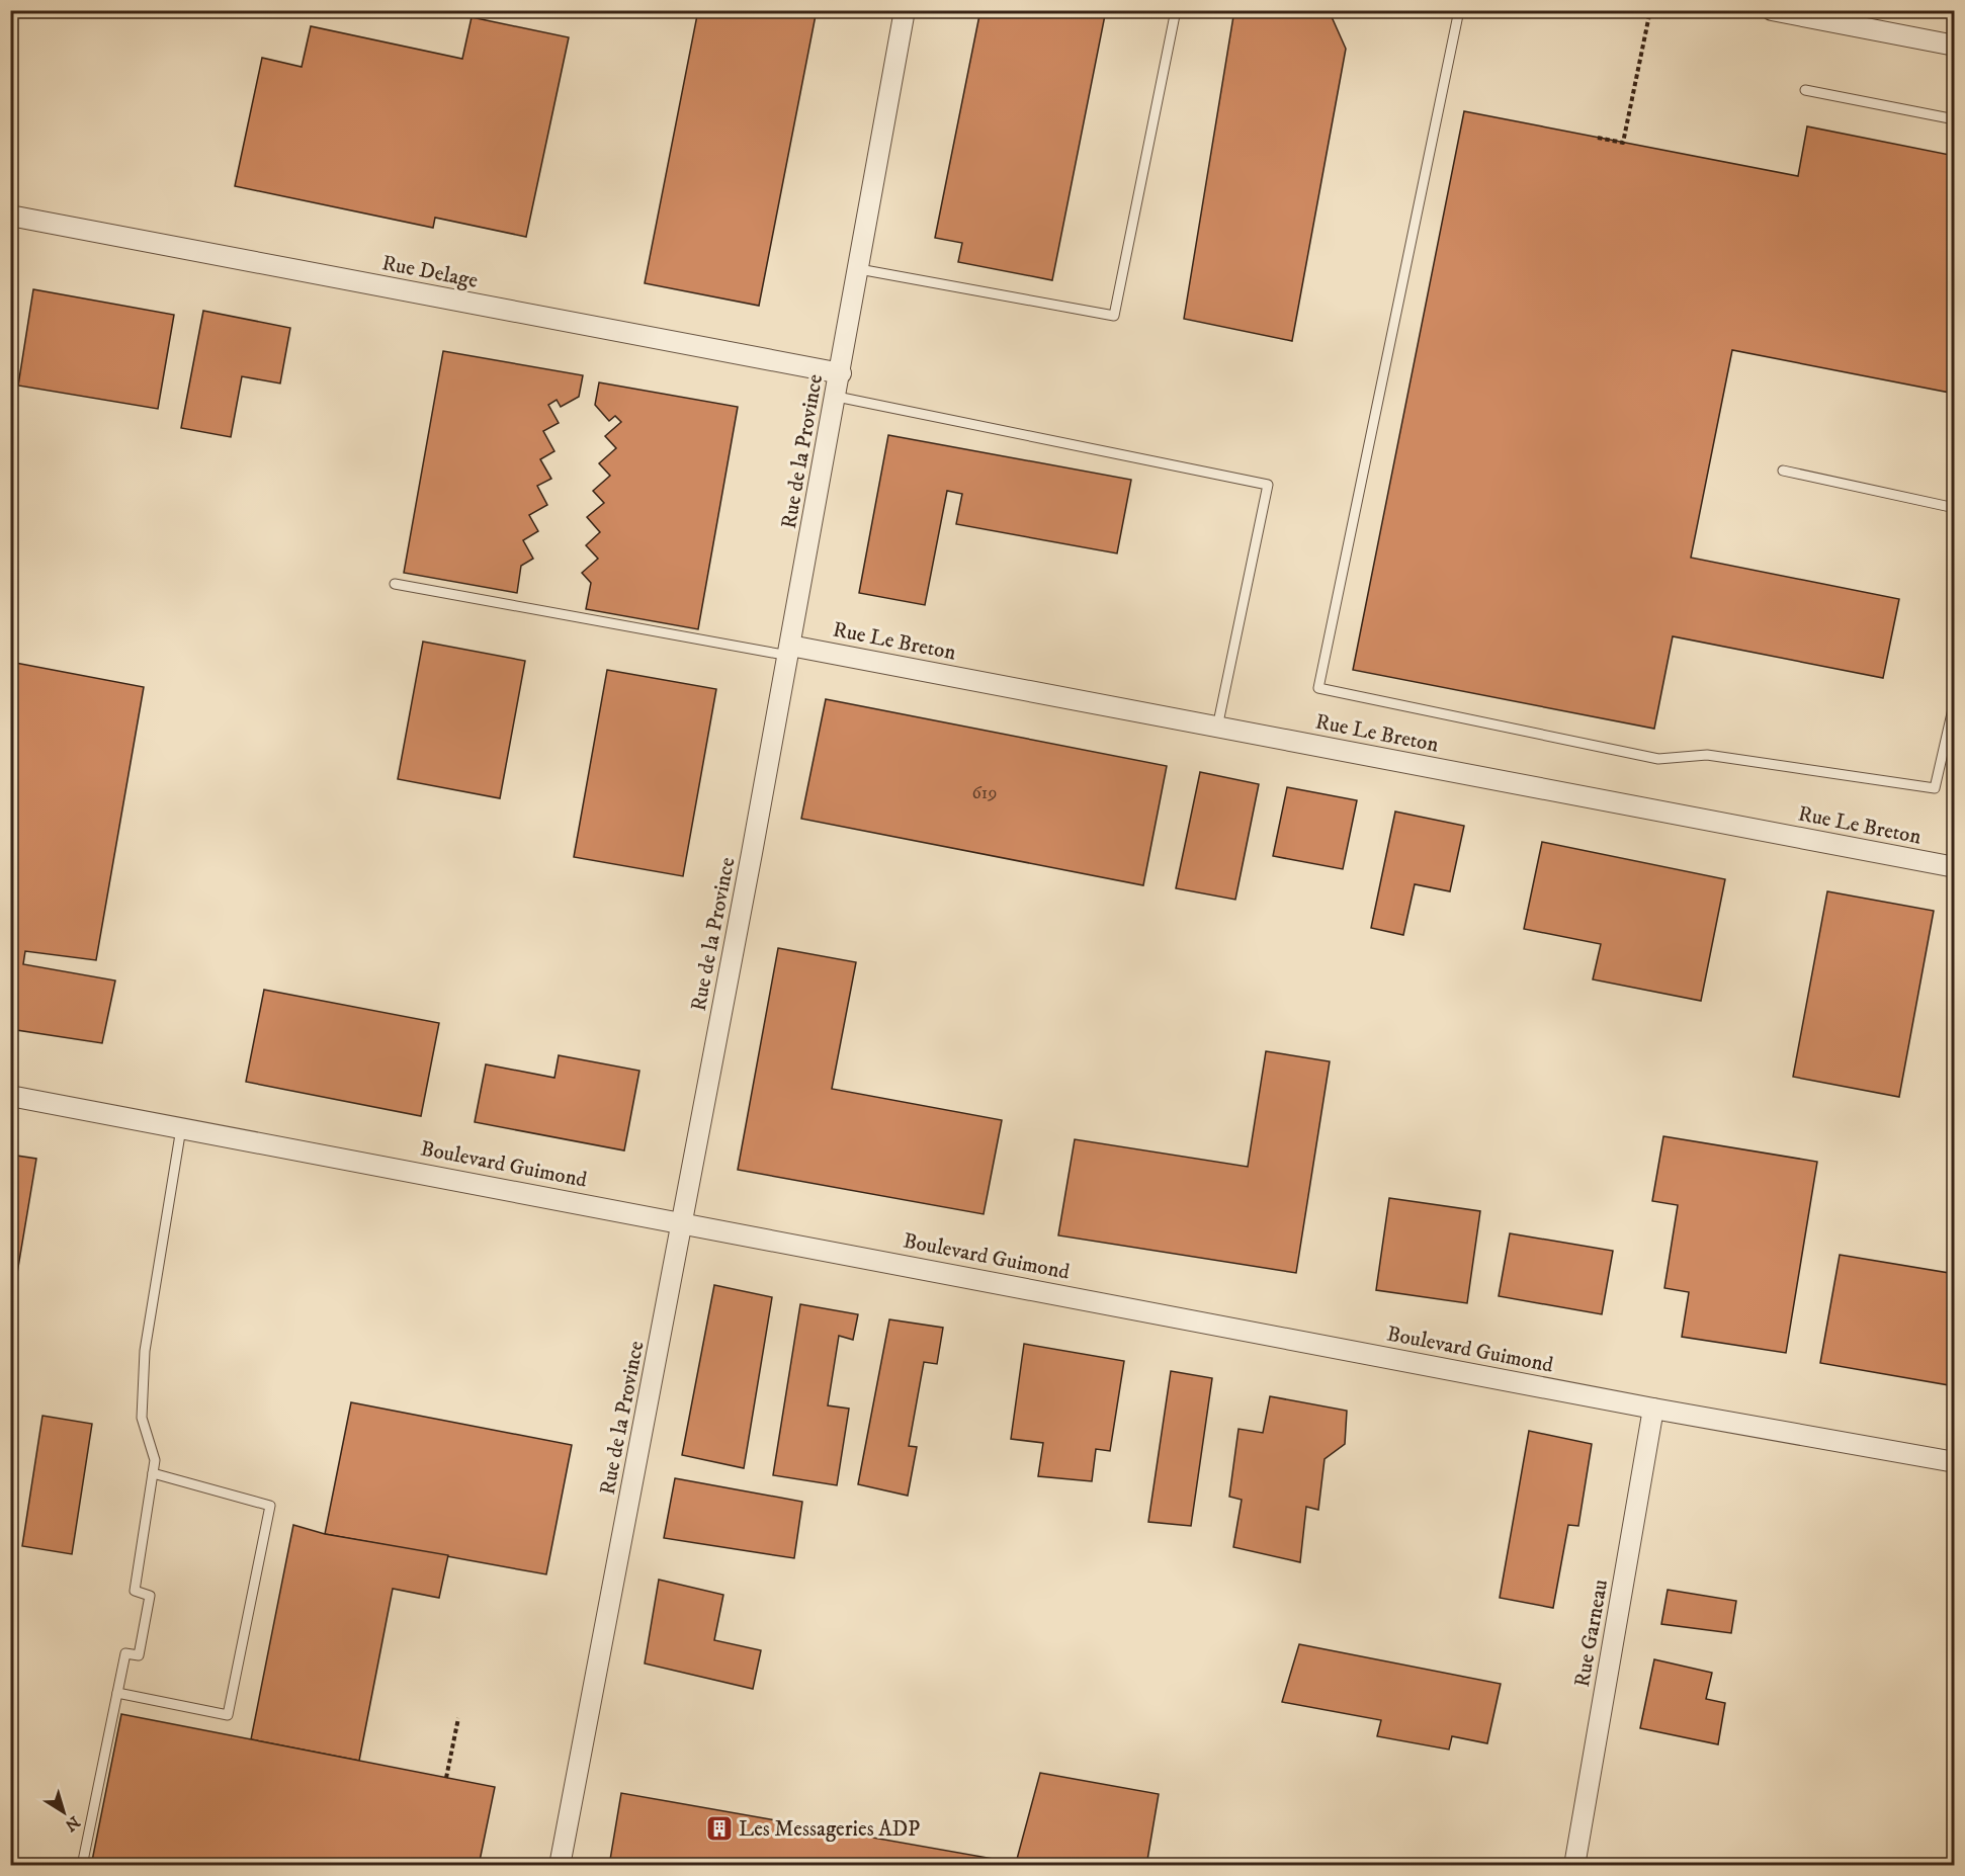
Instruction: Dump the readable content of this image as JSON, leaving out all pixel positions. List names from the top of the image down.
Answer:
{
  "streets": {
    "street": [
      "Rue Delage",
      "Rue de la Province",
      "Rue Le Breton",
      "Boulevard Guimond",
      "Rue Garneau"
    ]
  },
  "crossings": [
    ["Rue Delage", "Rue de la Province"],
    ["Rue de la Province", "Rue Le Breton"],
    ["Rue de la Province", "Boulevard Guimond"],
    ["Boulevard Guimond", "Rue Garneau"]
  ],
  "places": {
    "building": ["Les Messageries ADP"]
  },
  "house_numbers": ["619"],
  "north": "bottom right"
}
